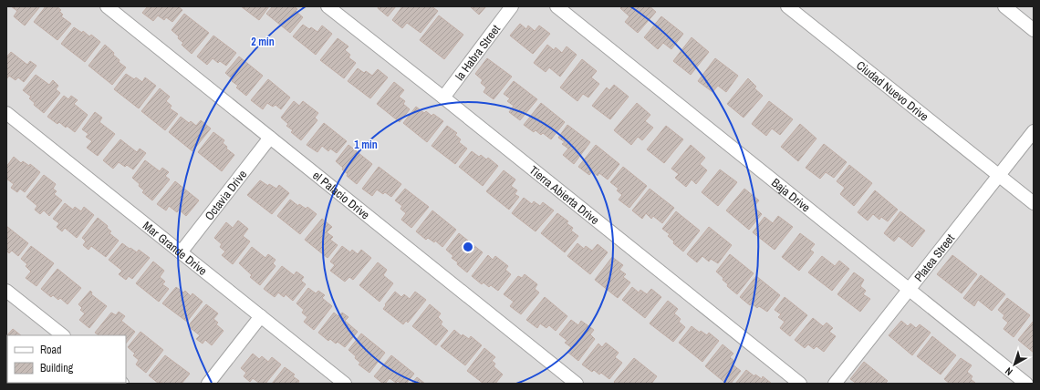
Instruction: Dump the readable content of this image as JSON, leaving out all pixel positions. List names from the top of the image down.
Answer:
{
  "streets": {
    "street": [
      "la Habra Street",
      "Ciudad Nuevo Drive",
      "Tierra Abierta Drive",
      "Octavia Drive",
      "el Palacio Drive",
      "Baja Drive",
      "Mar Grande Drive",
      "Platea Street"
    ]
  },
  "crossings": [
    ["la Habra Street", "Tierra Abierta Drive"],
    ["Ciudad Nuevo Drive", "Platea Street"],
    ["Octavia Drive", "el Palacio Drive"],
    ["Octavia Drive", "Mar Grande Drive"],
    ["Baja Drive", "Platea Street"]
  ],
  "legend": ["Road", "Building"],
  "north": "bottom left",
  "rings": ["2 min", "1 min"]
}
